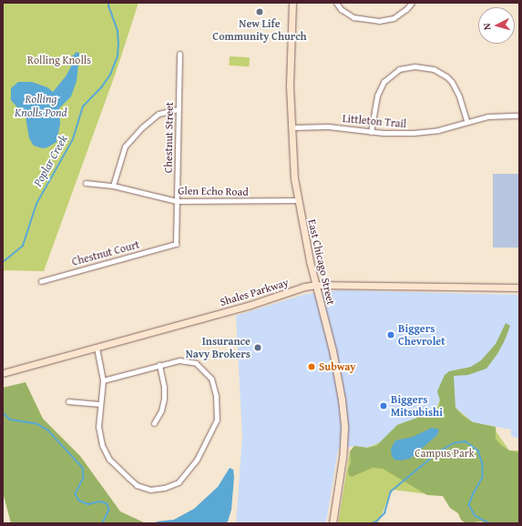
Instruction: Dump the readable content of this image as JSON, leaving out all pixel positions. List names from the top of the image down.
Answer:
{
  "streets": {
    "street": [
      "Littleton Trail",
      "Chestnut Street",
      "Glen Echo Road",
      "Chestnut Court",
      "East Chicago Street",
      "Shales Parkway"
    ]
  },
  "crossings": [
    ["Littleton Trail", "East Chicago Street"],
    ["Chestnut Street", "Glen Echo Road"],
    ["Chestnut Street", "Chestnut Court"],
    ["Glen Echo Road", "East Chicago Street"],
    ["East Chicago Street", "Shales Parkway"]
  ],
  "water": ["Rolling Knolls Pond", "Poplar Creek"],
  "parks": ["Rolling Knolls", "Campus Park"],
  "places": [
    "New Life Community Church",
    "Biggers Chevrolet",
    "Insurance Navy Brokers",
    "Subway",
    "Biggers Mitsubishi"
  ],
  "north": "left"
}
